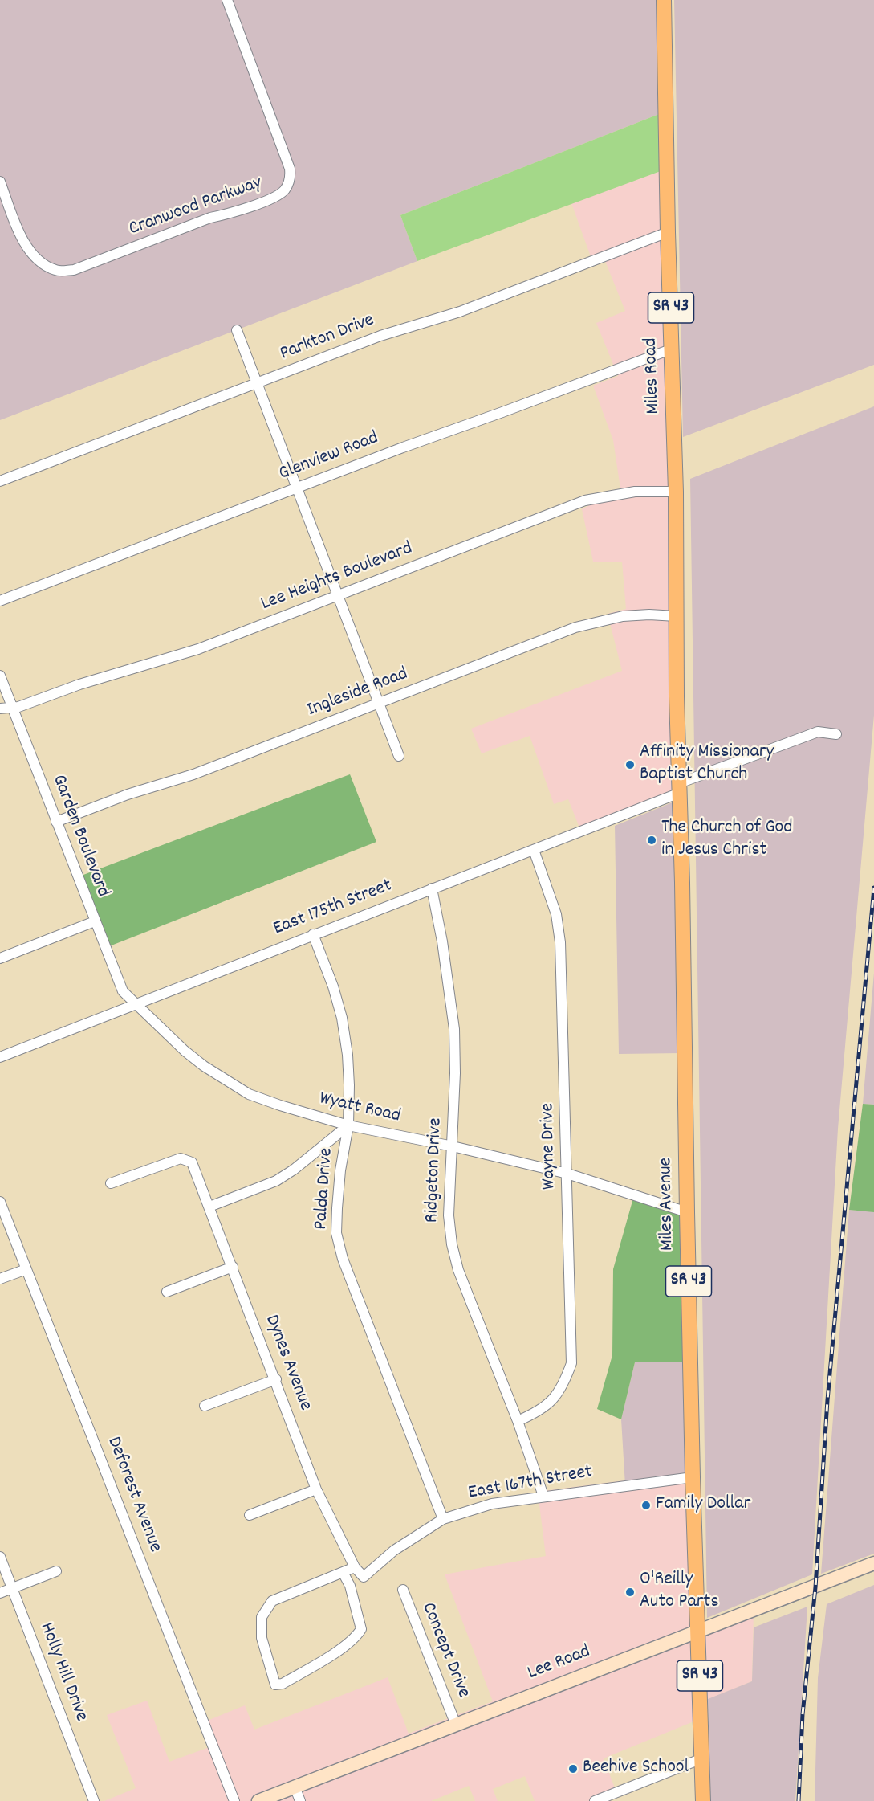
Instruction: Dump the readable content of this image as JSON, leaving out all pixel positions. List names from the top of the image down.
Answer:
{
  "streets": {
    "main road": [
      "SR 43",
      "Miles Road",
      "Miles Avenue",
      "Lee Road"
    ],
    "street": [
      "Cranwood Parkway",
      "Parkton Drive",
      "Glenview Road",
      "Lee Heights Boulevard",
      "Ingleside Road",
      "Garden Boulevard",
      "East 175th Street",
      "Wyatt Road",
      "Wayne Drive",
      "Ridgeton Drive",
      "Palda Drive",
      "Dynes Avenue",
      "East 167th Street",
      "Deforest Avenue",
      "Concept Drive",
      "Holly Hill Drive"
    ]
  },
  "crossings": [
    ["Parkton Drive", "Miles Road"],
    ["Miles Road", "Glenview Road"],
    ["Miles Road", "Lee Heights Boulevard"],
    ["Miles Road", "Ingleside Road"],
    ["Miles Road", "Miles Avenue"],
    ["Lee Heights Boulevard", "Garden Boulevard"],
    ["Ingleside Road", "Garden Boulevard"],
    ["Garden Boulevard", "East 175th Street"],
    ["Garden Boulevard", "Wyatt Road"],
    ["East 175th Street", "Wyatt Road"],
    ["East 175th Street", "Wayne Drive"],
    ["East 175th Street", "Ridgeton Drive"],
    ["East 175th Street", "Palda Drive"],
    ["East 175th Street", "Miles Avenue"],
    ["Wyatt Road", "Wayne Drive"],
    ["Wyatt Road", "Ridgeton Drive"],
    ["Wyatt Road", "Palda Drive"],
    ["Wyatt Road", "Miles Avenue"],
    ["Wayne Drive", "Ridgeton Drive"],
    ["Ridgeton Drive", "East 167th Street"],
    ["Palda Drive", "East 167th Street"],
    ["Miles Avenue", "East 167th Street"],
    ["Miles Avenue", "Lee Road"],
    ["Dynes Avenue", "East 167th Street"],
    ["Concept Drive", "Lee Road"]
  ],
  "places": [
    "Affinity Missionary Baptist Church",
    "The Church of God in Jesus Christ",
    "Family Dollar",
    "O'Reilly Auto Parts",
    "Beehive School"
  ]
}
